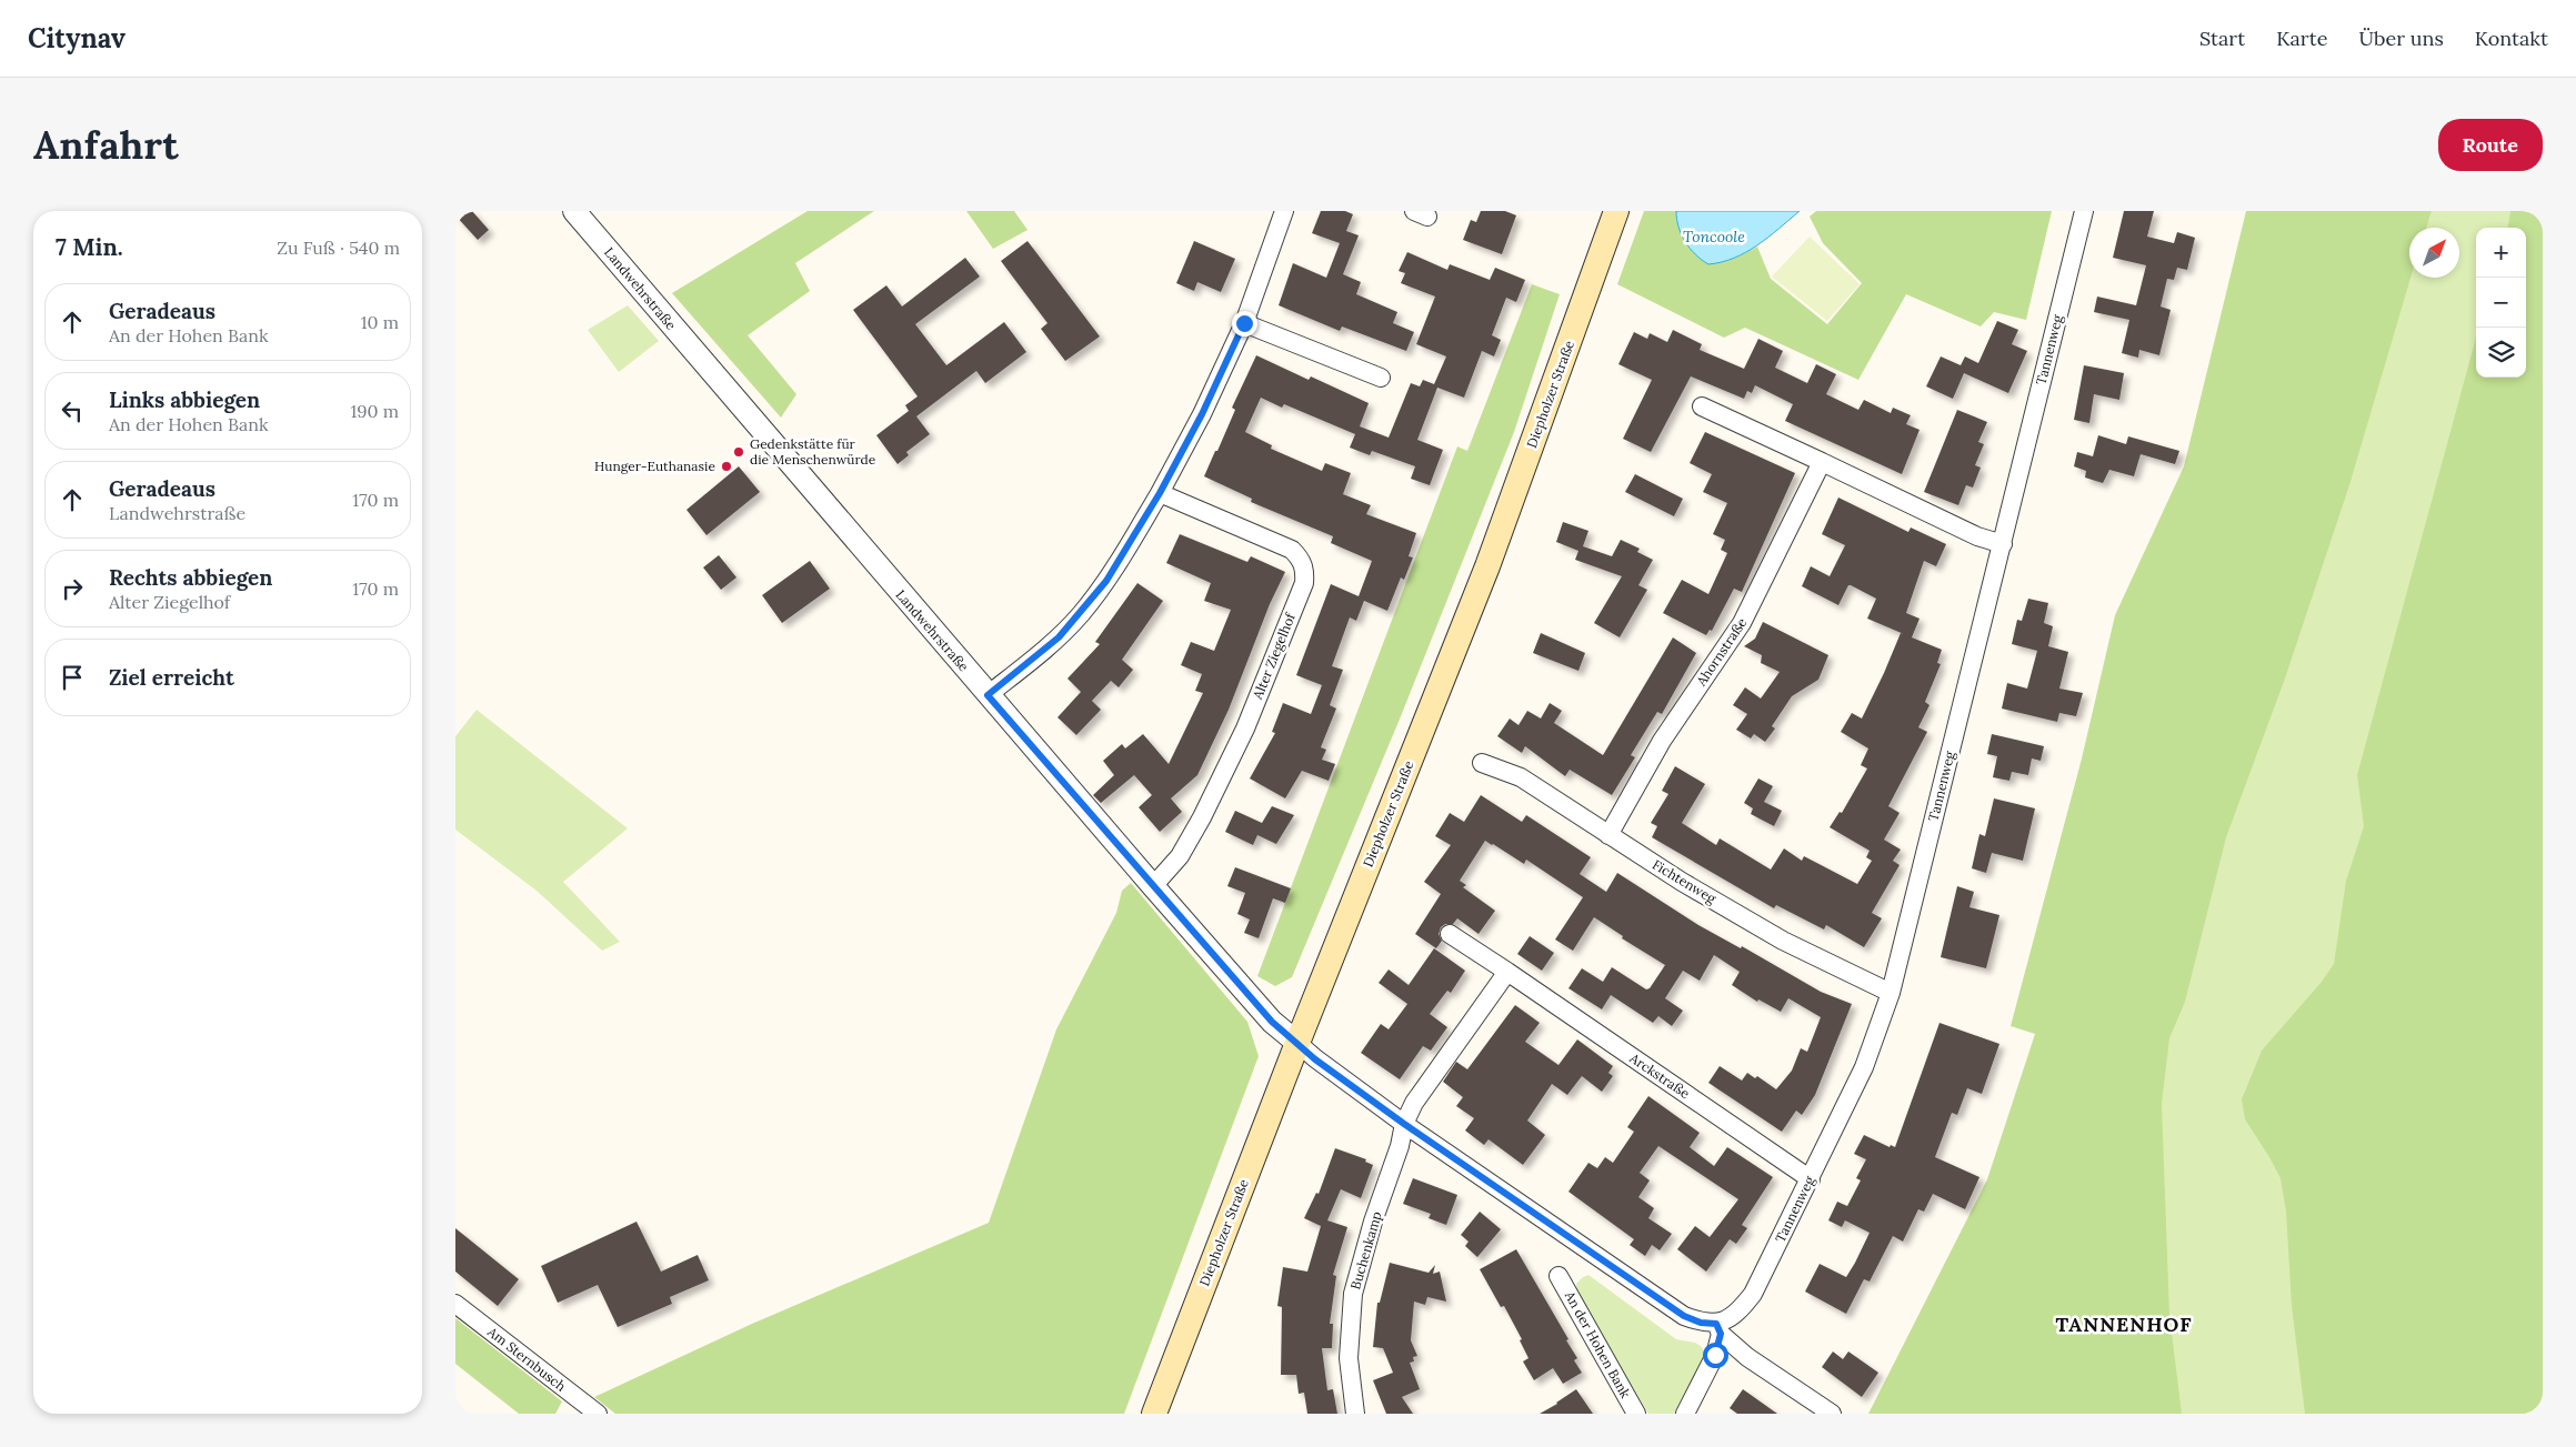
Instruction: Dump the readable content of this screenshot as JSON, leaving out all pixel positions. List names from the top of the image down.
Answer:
{
  "streets": {
    "main road": ["Diepholzer Straße"],
    "street": [
      "Landwehrstraße",
      "Tannenweg",
      "Ahornstraße",
      "Alter Ziegelhof",
      "Fichtenweg",
      "Arckstraße",
      "Buchenkamp",
      "An der Hohen Bank",
      "Am Sternbusch"
    ]
  },
  "crossings": [
    ["Landwehrstraße", "Diepholzer Straße"],
    ["Landwehrstraße", "Alter Ziegelhof"],
    ["Tannenweg", "Fichtenweg"],
    ["Tannenweg", "Arckstraße"],
    ["Ahornstraße", "Fichtenweg"]
  ],
  "districts": ["TANNENHOF"],
  "water": ["Toncoole"],
  "places": ["Gedenkstätte für die Menschenwürde", "Hunger-Euthanasie"],
  "north": "top right",
  "page": {
    "header": "Citynav",
    "nav": [
      "Start",
      "Karte",
      "Über uns",
      "Kontakt"
    ],
    "buttons": "Route",
    "title": "Anfahrt",
    "heading": ["7 Min.", "Zu Fuß · 540 m"],
    "map_buttons": ["+", "−"],
    "list": [
      ["Geradeaus", "An der Hohen Bank", "10 m"],
      ["Links abbiegen", "An der Hohen Bank", "190 m"],
      ["Geradeaus", "Landwehrstraße", "170 m"],
      ["Rechts abbiegen", "Alter Ziegelhof", "170 m"],
      "Ziel erreicht"
    ]
  }
}
